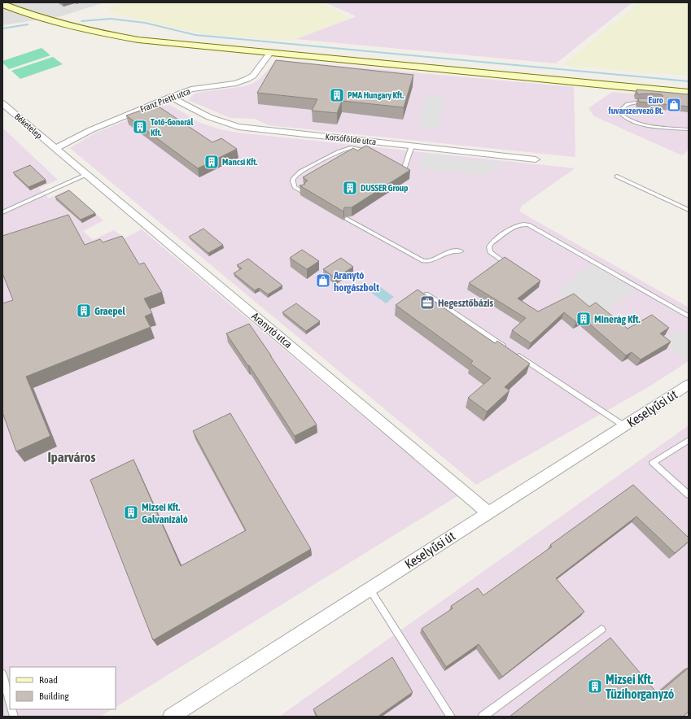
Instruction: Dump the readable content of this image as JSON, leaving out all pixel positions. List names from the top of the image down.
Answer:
{
  "streets": {
    "street": [
      "Franz Prettl utca",
      "Béketelep",
      "Korsófölde utca",
      "Aranytó utca",
      "Keselyűsi út"
    ]
  },
  "crossings": [
    ["Franz Prettl utca", "Béketelep"],
    ["Franz Prettl utca", "Korsófölde utca"],
    ["Franz Prettl utca", "Aranytó utca"],
    ["Béketelep", "Aranytó utca"],
    ["Aranytó utca", "Keselyűsi út"]
  ],
  "districts": ["Iparváros"],
  "places": {
    "building": [
      "PMA Hungary Kft.",
      "Tető-Generál Kft.",
      "Mancsi Kft.",
      "DUSSER Group",
      "Graepel",
      "Minerág Kft.",
      "Mizsei Kft. Galvanizáló",
      "Mizsei Kft. Tüzihorganyzó"
    ],
    "shop": ["Euro fuvarszervező Bt.", "Aranytó horgászbolt"],
    "office": ["Hegesztőbázis"]
  },
  "legend": ["Road", "Building"]
}
